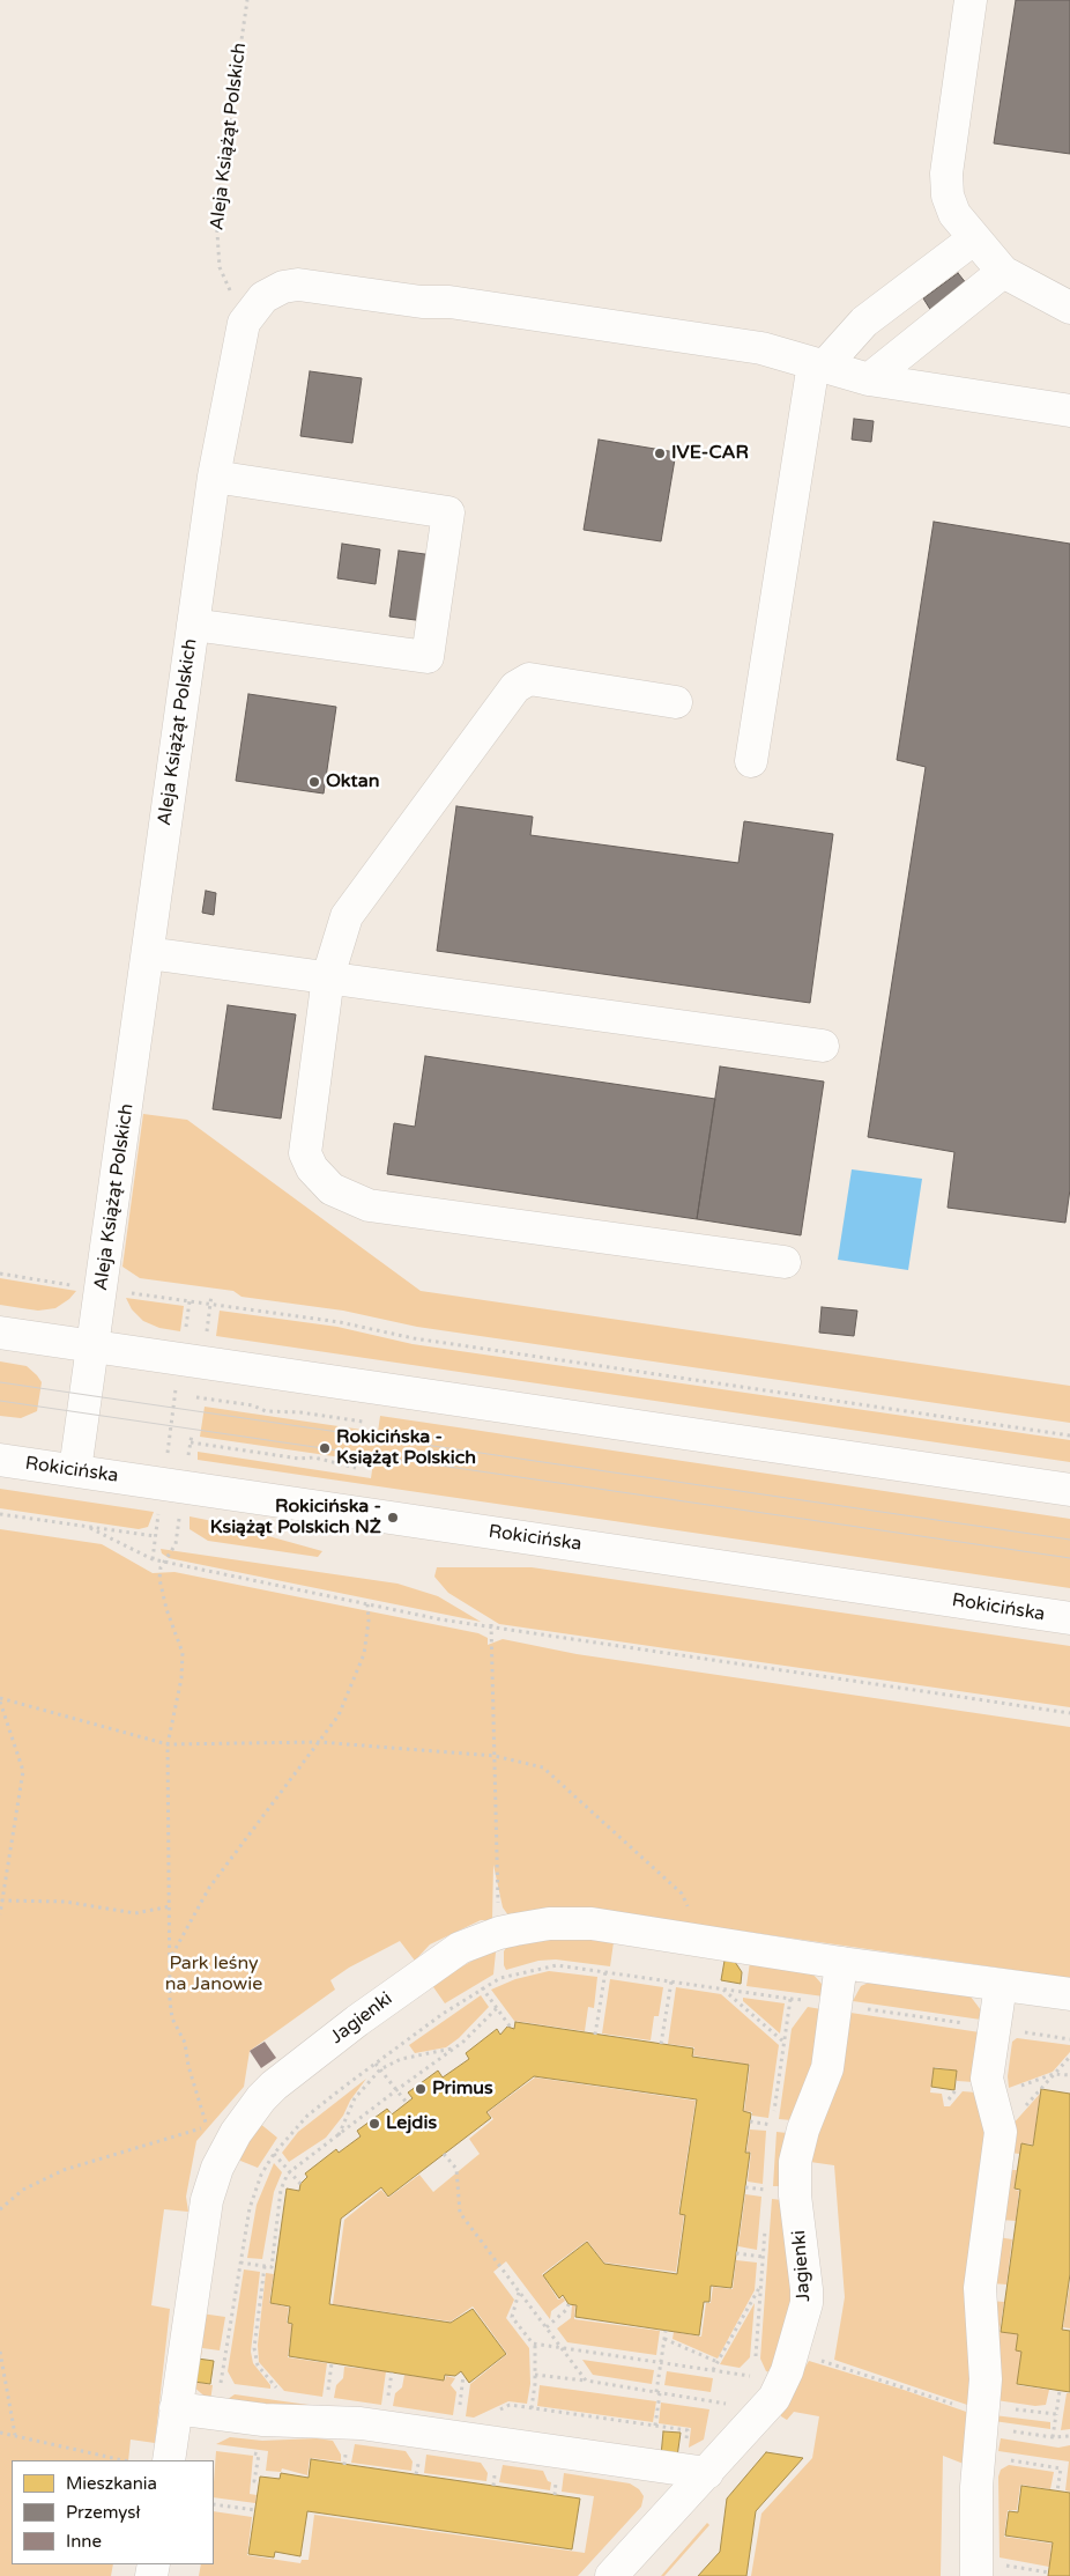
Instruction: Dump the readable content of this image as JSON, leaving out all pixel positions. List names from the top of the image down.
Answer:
{
  "streets": {
    "street": ["Aleja Książąt Polskich", "Rokicińska", "Jagienki"]
  },
  "crossings": [
    ["Aleja Książąt Polskich", "Rokicińska"]
  ],
  "parks": ["Park leśny na Janowie"],
  "places": [
    "IVE-CAR",
    "Oktan",
    "Rokicińska - Książąt Polskich",
    "Rokicińska - Książąt Polskich NŻ",
    "Primus",
    "Lejdis"
  ],
  "legend": ["Mieszkania", "Przemysł", "Inne"]
}
